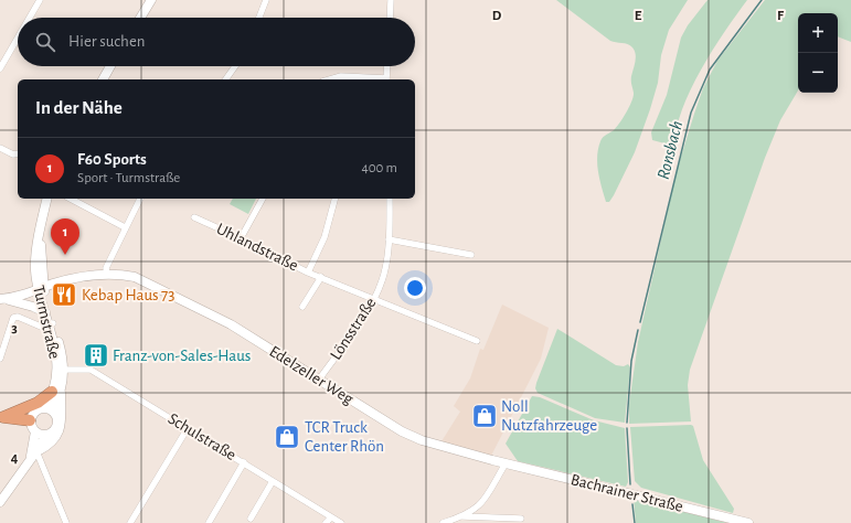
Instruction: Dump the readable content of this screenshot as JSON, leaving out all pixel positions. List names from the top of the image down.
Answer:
{
  "streets": {
    "main road": ["Turmstraße", "Edelzeller Weg", "Bachrainer Straße"],
    "street": ["Uhlandstraße", "Lönsstraße", "Schulstraße"]
  },
  "crossings": [
    ["Uhlandstraße", "Lönsstraße"],
    ["Turmstraße", "Edelzeller Weg"],
    ["Turmstraße", "Schulstraße"],
    ["Lönsstraße", "Edelzeller Weg"],
    ["Edelzeller Weg", "Bachrainer Straße"]
  ],
  "water": ["Ronsbach"],
  "places": {
    "restaurant": ["Kebap Haus 73"],
    "building": ["Franz-von-Sales-Haus"],
    "shop": ["Noll Nutzfahrzeuge", "TCR Truck Center Rhön"]
  },
  "page": {
    "map_buttons": ["+", "−"],
    "search": "Hier suchen",
    "heading": "In der Nähe",
    "list": [
      {
        "mark": "1",
        "name": "F60 Sports",
        "note": "Sport · Turmstraße",
        "value": "400 m"
      }
    ],
    "pins": "1"
  },
  "grid": {
    "columns": ["D", "E", "F"],
    "rows": ["3", "4"]
  }
}
